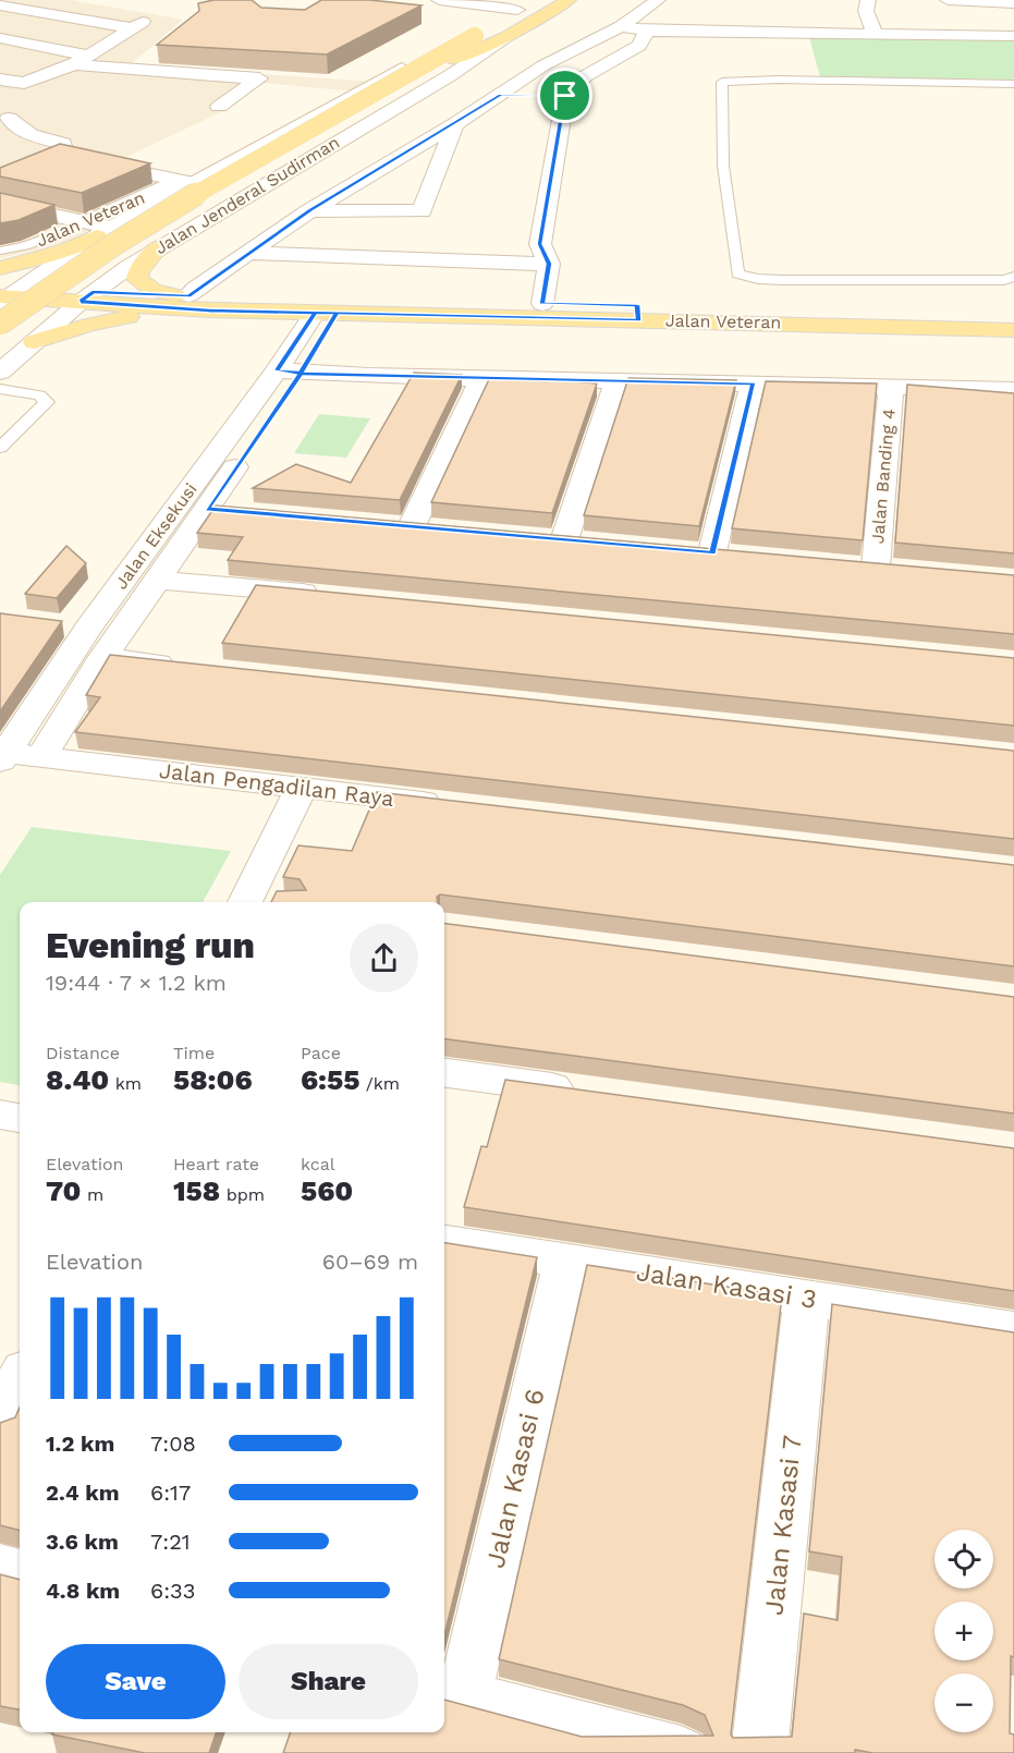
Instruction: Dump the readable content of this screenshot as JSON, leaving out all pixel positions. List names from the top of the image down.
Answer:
{
  "streets": {
    "main road": ["Jalan Jenderal Sudirman", "Jalan Veteran"],
    "street": [
      "Jalan Banding 4",
      "Jalan Eksekusi",
      "Jalan Pengadilan Raya",
      "Jalan Kasasi 3",
      "Jalan Kasasi 6",
      "Jalan Kasasi 7"
    ]
  },
  "crossings": [
    ["Jalan Jenderal Sudirman", "Jalan Veteran"],
    ["Jalan Veteran", "Jalan Eksekusi"],
    ["Jalan Eksekusi", "Jalan Pengadilan Raya"],
    ["Jalan Kasasi 3", "Jalan Kasasi 6"],
    ["Jalan Kasasi 3", "Jalan Kasasi 7"]
  ],
  "page": {
    "heading": ["Evening run", "19:44 · 7 × 1.2 km"],
    "stats": [
      ["Distance", "8.40 km"],
      ["Time", "58:06"],
      ["Pace", "6:55 /km"],
      ["Elevation", "70 m"],
      ["Heart rate", "158 bpm"],
      ["kcal", "560"]
    ],
    "chart": ["Elevation", "60–69 m"],
    "list": [
      {
        "name": "1.2 km",
        "note": "7:08"
      },
      {
        "name": "2.4 km",
        "note": "6:17"
      },
      {
        "name": "3.6 km",
        "note": "7:21"
      },
      {
        "name": "4.8 km",
        "note": "6:33"
      }
    ],
    "map_buttons": ["+", "−"],
    "buttons": ["Save", "Share"]
  }
}
